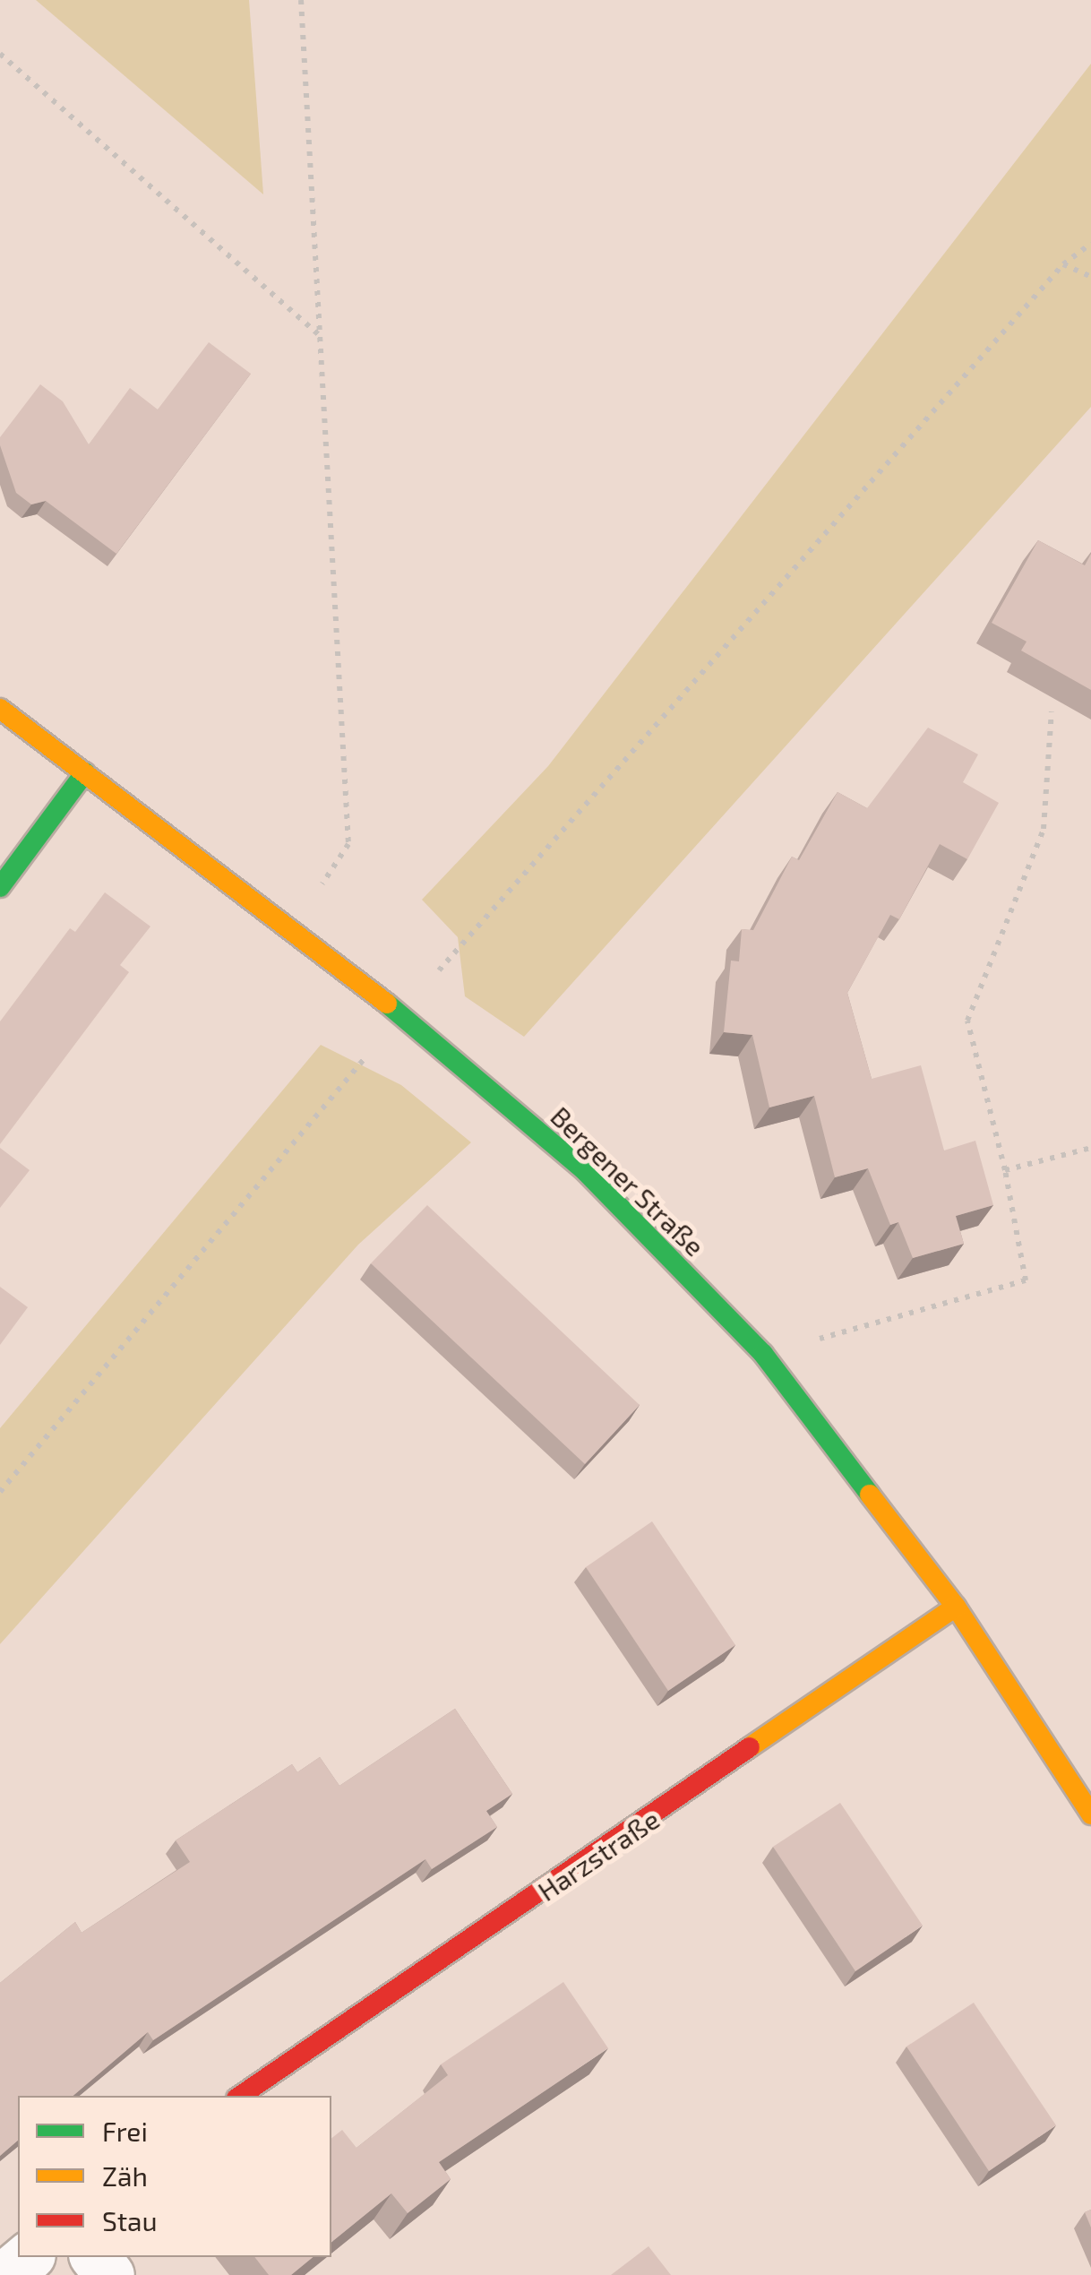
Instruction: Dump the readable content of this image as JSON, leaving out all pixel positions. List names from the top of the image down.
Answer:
{
  "streets": {
    "street": ["Bergener Straße", "Harzstraße"]
  },
  "crossings": [
    ["Bergener Straße", "Harzstraße"]
  ],
  "legend": ["Frei", "Zäh", "Stau"]
}
